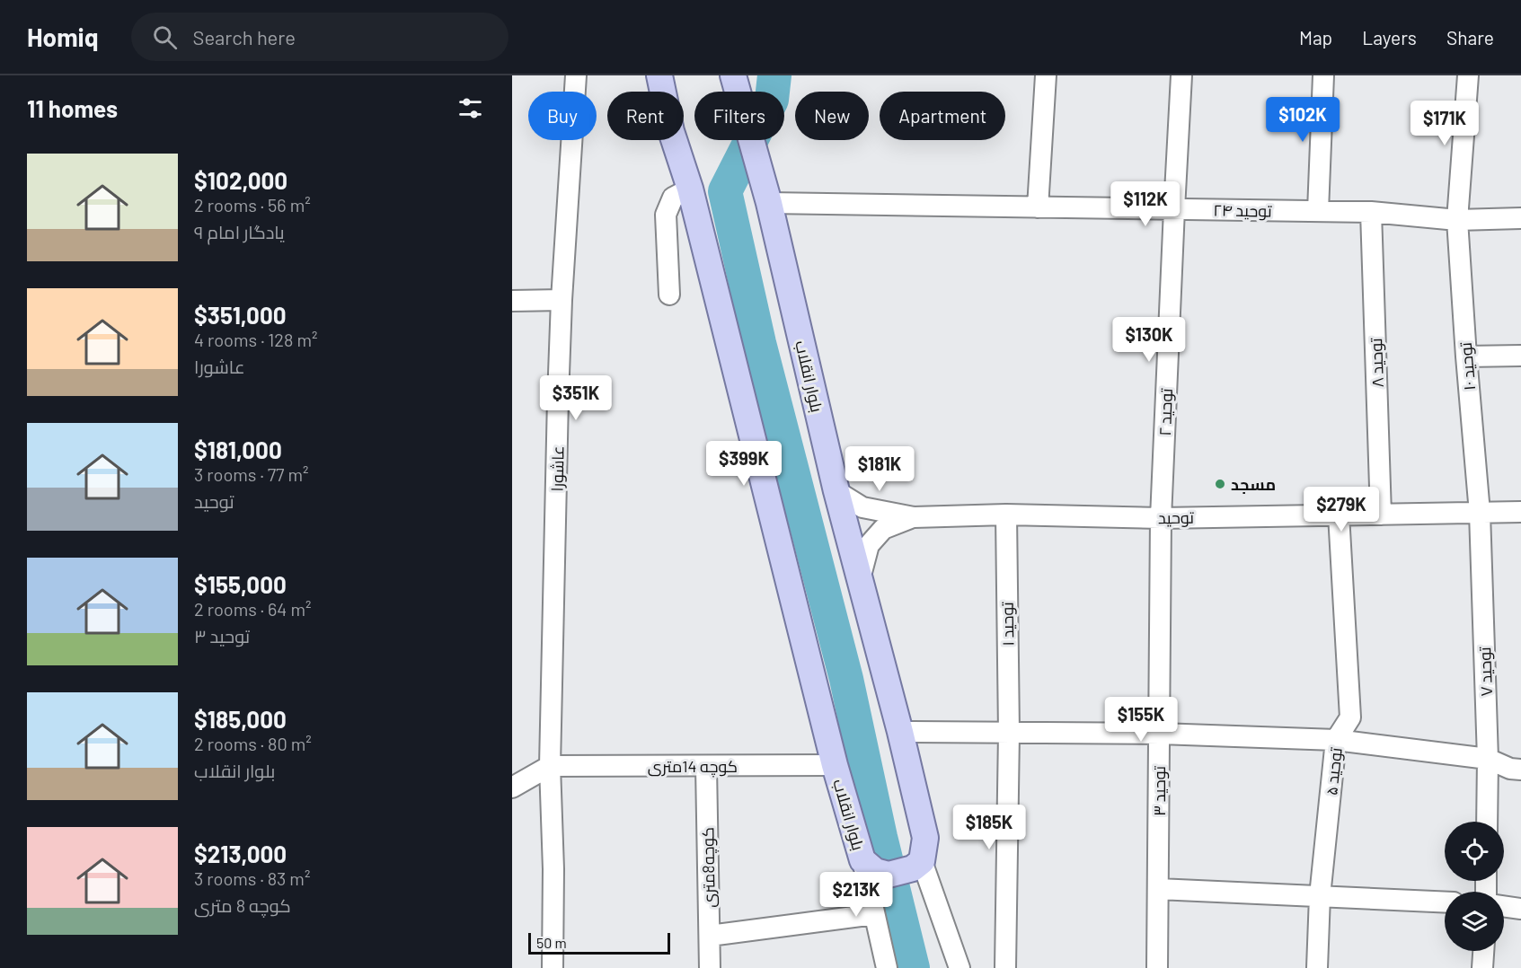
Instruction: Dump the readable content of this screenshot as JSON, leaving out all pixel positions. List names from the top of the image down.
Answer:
{
  "streets": {
    "main road": ["بلوار انقلاب"],
    "street": [
      "توحید ۲۴",
      "توحید ۸",
      "توحید ۱۰",
      "توحید ۲",
      "عاشورا",
      "توحید",
      "توحید ۱",
      "توحید ۷",
      "کوچه 14متری",
      "توحید ۵",
      "توحید ۳",
      "کوچه8متری"
    ]
  },
  "crossings": [
    ["توحید ۲۴", "توحید ۸"],
    ["توحید ۲۴", "توحید ۱۰"],
    ["توحید ۲۴", "بلوار انقلاب"],
    ["توحید ۲۴", "توحید ۲"],
    ["توحید ۸", "توحید"],
    ["توحید ۱۰", "توحید"],
    ["توحید ۱۰", "توحید ۷"],
    ["بلوار انقلاب", "توحید"],
    ["بلوار انقلاب", "کوچه 14متری"],
    ["توحید ۲", "توحید"],
    ["توحید ۲", "توحید ۳"],
    ["عاشورا", "کوچه 14متری"],
    ["توحید", "توحید ۱"],
    ["توحید", "توحید ۷"],
    ["توحید", "توحید ۵"],
    ["توحید", "توحید ۳"],
    ["کوچه 14متری", "کوچه8متری"]
  ],
  "places": ["مسجد"],
  "scale_bar": "50 m",
  "page": {
    "header": "Homiq",
    "search": "Search here",
    "nav": ["Map", "Layers", "Share"],
    "heading": "11 homes",
    "chip": [
      "Buy",
      "Rent",
      "Filters",
      "New",
      "Apartment"
    ],
    "price": [
      "$102K",
      "$171K",
      "$112K",
      "$130K",
      "$351K",
      "$399K",
      "$181K",
      "$279K",
      "$155K",
      "$185K",
      "$213K"
    ],
    "list": [
      {
        "name": "$102,000",
        "note": "2 rooms · 56 m² · یادگار امام ۹"
      },
      {
        "name": "$351,000",
        "note": "4 rooms · 128 m² · عاشورا"
      },
      {
        "name": "$181,000",
        "note": "3 rooms · 77 m² · توحید"
      },
      {
        "name": "$155,000",
        "note": "2 rooms · 64 m² · توحید ۳"
      },
      {
        "name": "$185,000",
        "note": "2 rooms · 80 m² · بلوار انقلاب"
      },
      {
        "name": "$213,000",
        "note": "3 rooms · 83 m² · کوچه 8 متری"
      }
    ],
    "scale": "50 m"
  }
}
